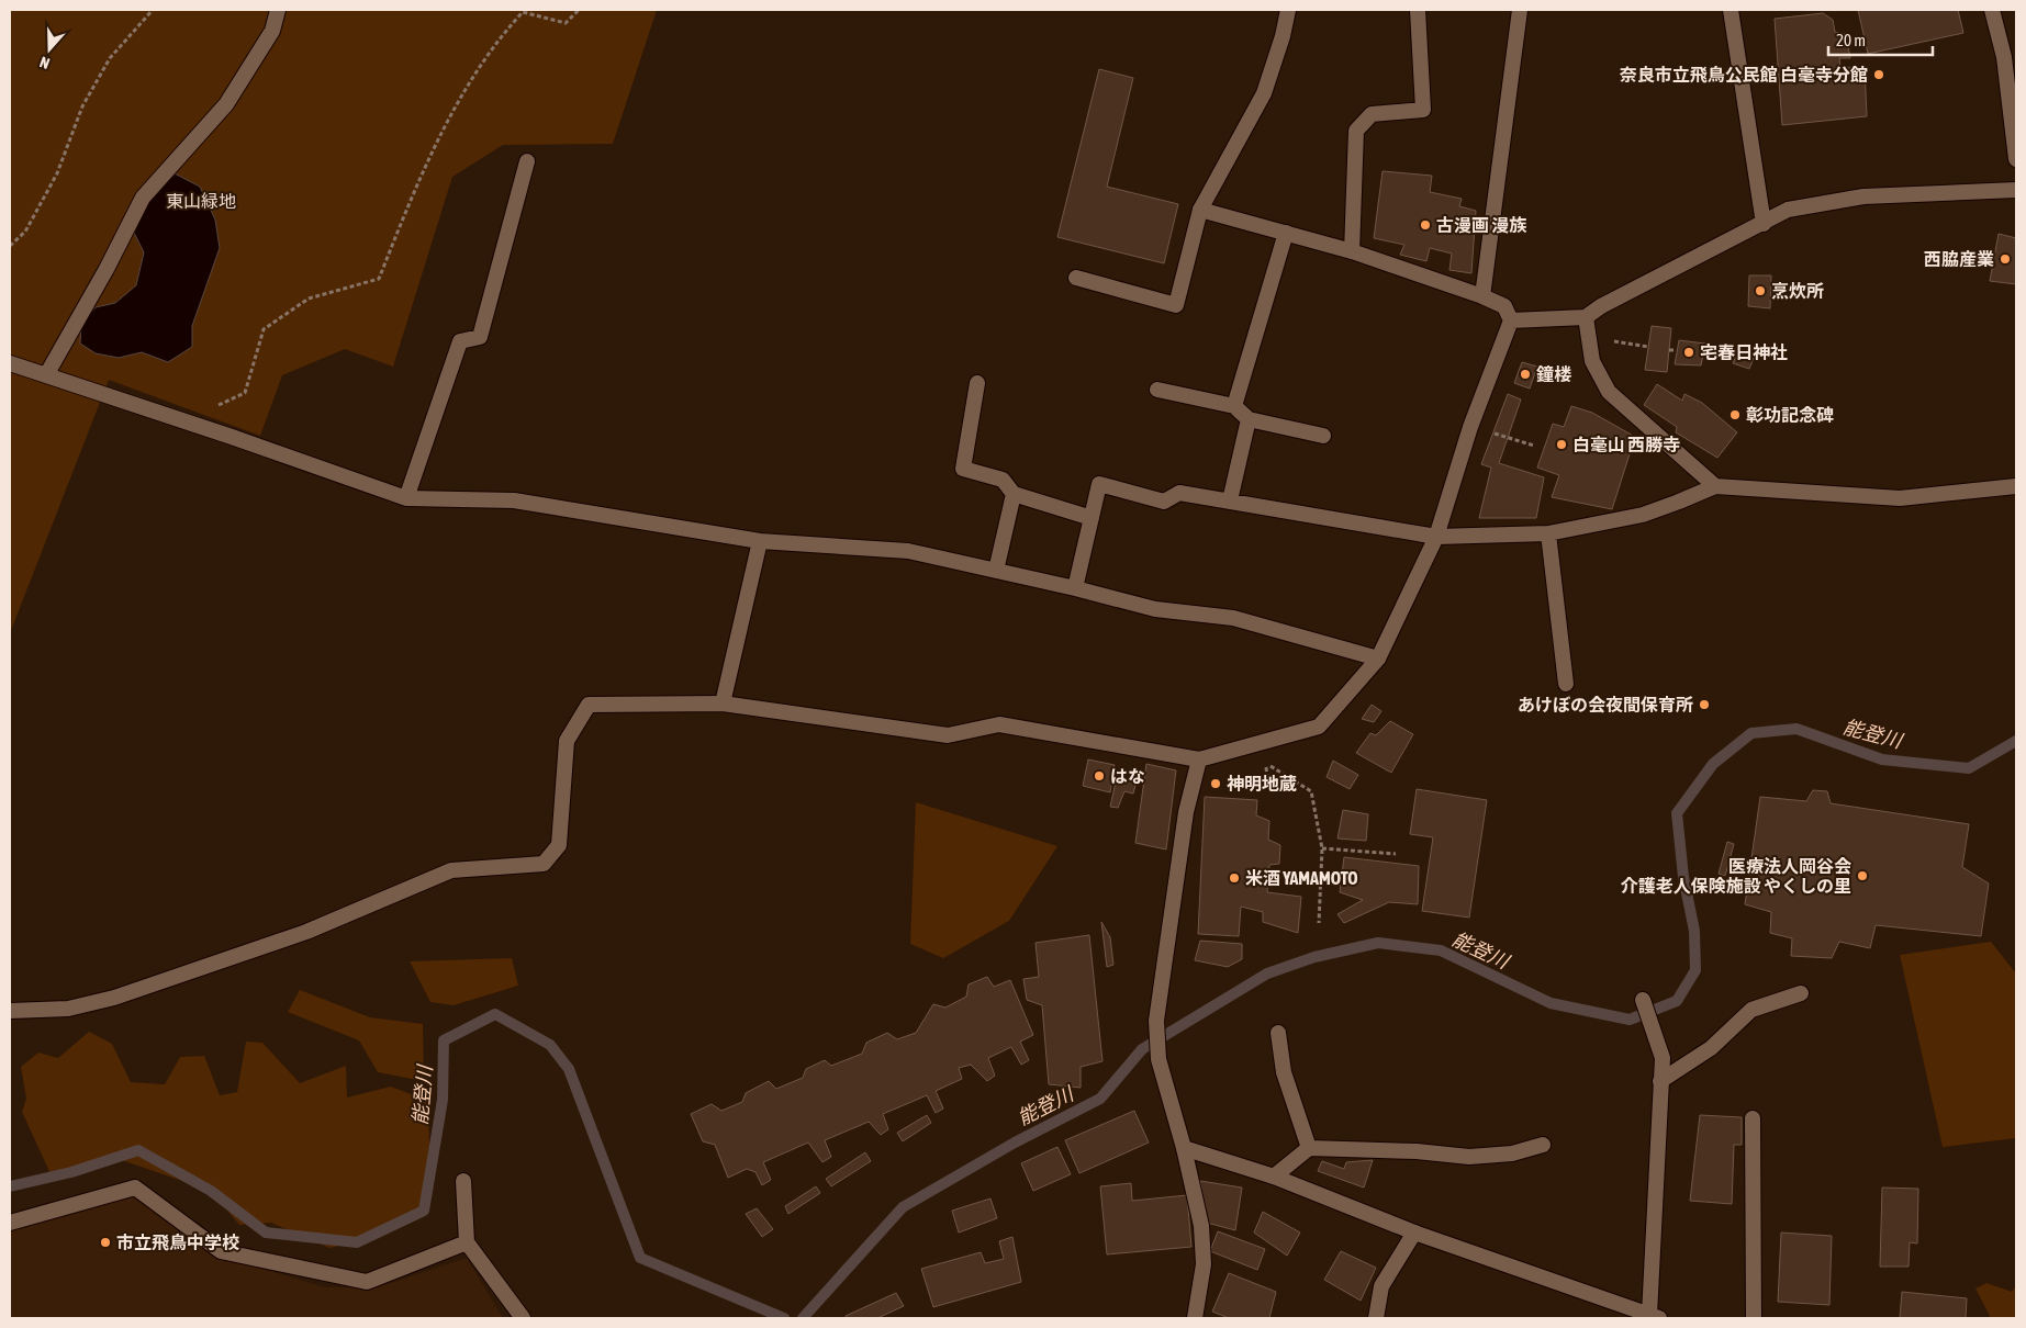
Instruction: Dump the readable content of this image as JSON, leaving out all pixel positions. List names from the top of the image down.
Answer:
{
  "water": ["能登川"],
  "parks": ["東山緑地"],
  "places": [
    "奈良市立飛鳥公民館 白毫寺分館",
    "古漫画 漫族",
    "西脇産業",
    "烹炊所",
    "宅春日神社",
    "鐘楼",
    "彰功記念碑",
    "白毫山 西勝寺",
    "あけぼの会夜間保育所",
    "はな",
    "神明地蔵",
    "医療法人岡谷会 介護老人保険施設 やくしの里",
    "米酒 YAMAMOTO",
    "市立飛鳥中学校"
  ],
  "scale_bar": "20 m",
  "north": "bottom"
}
